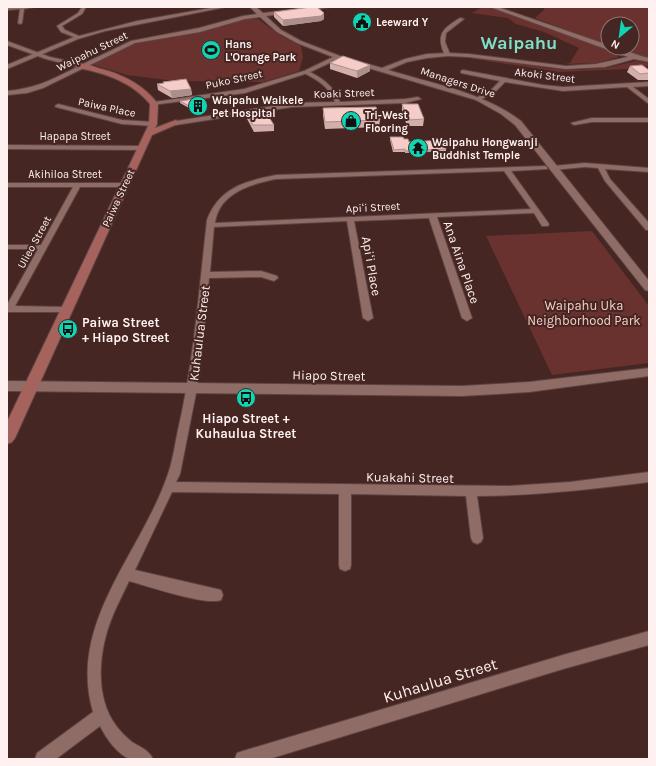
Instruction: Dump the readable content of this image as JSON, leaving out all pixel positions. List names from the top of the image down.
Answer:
{
  "streets": {
    "main road": ["Paiwa Street"],
    "street": [
      "Waipahu Street",
      "Akoki Street",
      "Puko Street",
      "Managers Drive",
      "Koaki Street",
      "Paiwa Place",
      "Hapapa Street",
      "Akihiloa Street",
      "Apiʻi Street",
      "Ulieo Street",
      "Ana Aina Place",
      "Apiʻi Place",
      "Kuhaulua Street",
      "Hiapo Street",
      "Kuakahi Street"
    ]
  },
  "crossings": [
    ["Waipahu Street", "Managers Drive"],
    ["Puko Street", "Managers Drive"],
    ["Puko Street", "Paiwa Street"],
    ["Managers Drive", "Kuhaulua Street"],
    ["Paiwa Place", "Paiwa Street"],
    ["Hapapa Street", "Paiwa Street"],
    ["Akihiloa Street", "Paiwa Street"],
    ["Akihiloa Street", "Ulieo Street"],
    ["Paiwa Street", "Hiapo Street"],
    ["Apiʻi Street", "Ana Aina Place"],
    ["Apiʻi Street", "Apiʻi Place"],
    ["Apiʻi Street", "Kuhaulua Street"],
    ["Kuhaulua Street", "Hiapo Street"],
    ["Kuhaulua Street", "Kuakahi Street"]
  ],
  "districts": ["Waipahu"],
  "parks": ["Waipahu Uka Neighborhood Park"],
  "places": {
    "public building": ["Leeward Y"],
    "sports": ["Hans L'Orange Park"],
    "building": ["Waipahu Waikele Pet Hospital"],
    "shop": ["Tri-West Flooring"],
    "temple": ["Waipahu Hongwanji Buddhist Temple"],
    "bus stop": ["Paiwa Street + Hiapo Street", "Hiapo Street + Kuhaulua Street"]
  },
  "north": "bottom left"
}
